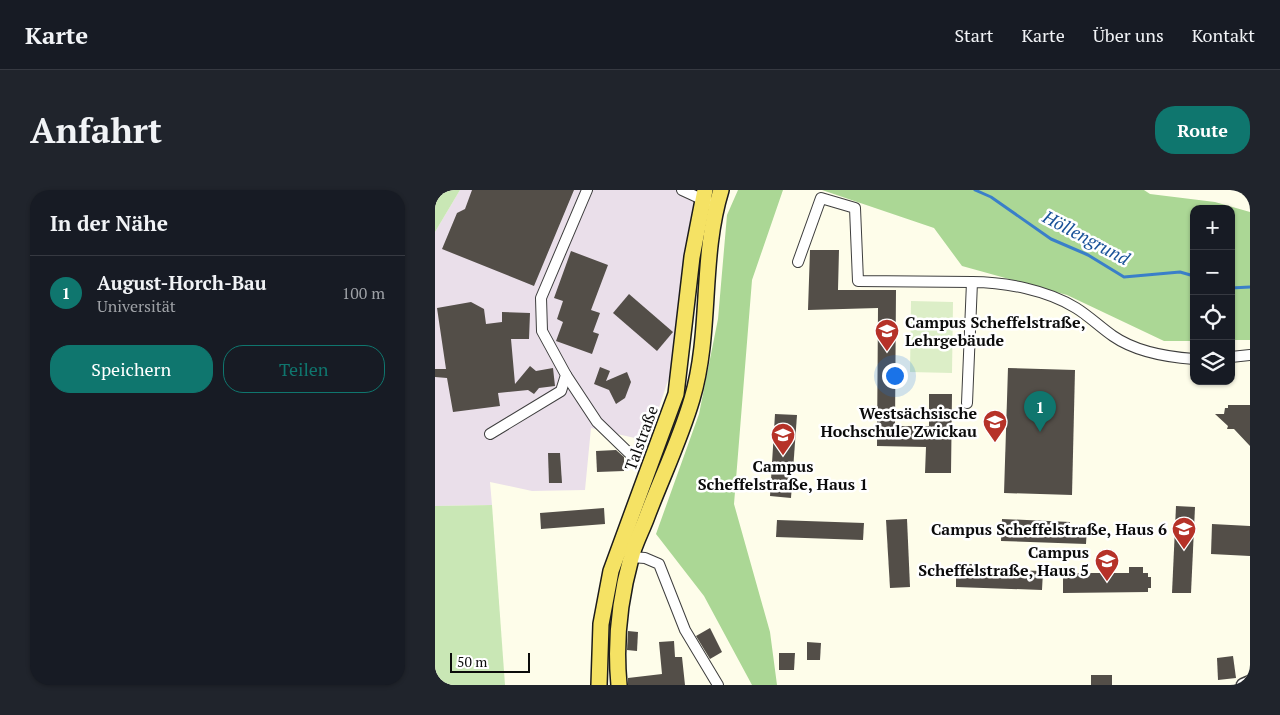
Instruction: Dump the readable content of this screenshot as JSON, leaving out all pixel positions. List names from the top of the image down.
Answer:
{
  "streets": {
    "main road": ["Talstraße"]
  },
  "water": ["Höllengrund"],
  "places": {
    "school or university": [
      "Campus Scheffelstraße, Lehrgebäude",
      "Westsächsische Hochschule Zwickau",
      "Campus Scheffelstraße, Haus 1",
      "Campus Scheffelstraße, Haus 6",
      "Campus Scheffelstraße, Haus 5"
    ]
  },
  "scale_bar": "50 m",
  "page": {
    "header": "Karte",
    "nav": [
      "Start",
      "Karte",
      "Über uns",
      "Kontakt"
    ],
    "buttons": [
      "Route",
      ["Speichern", "Teilen"]
    ],
    "title": "Anfahrt",
    "heading": "In der Nähe",
    "map_buttons": ["+", "−"],
    "list": [
      {
        "mark": "1",
        "name": "August-Horch-Bau",
        "note": "Universität",
        "value": "100 m"
      }
    ],
    "pins": "1",
    "scale": "50 m"
  }
}
